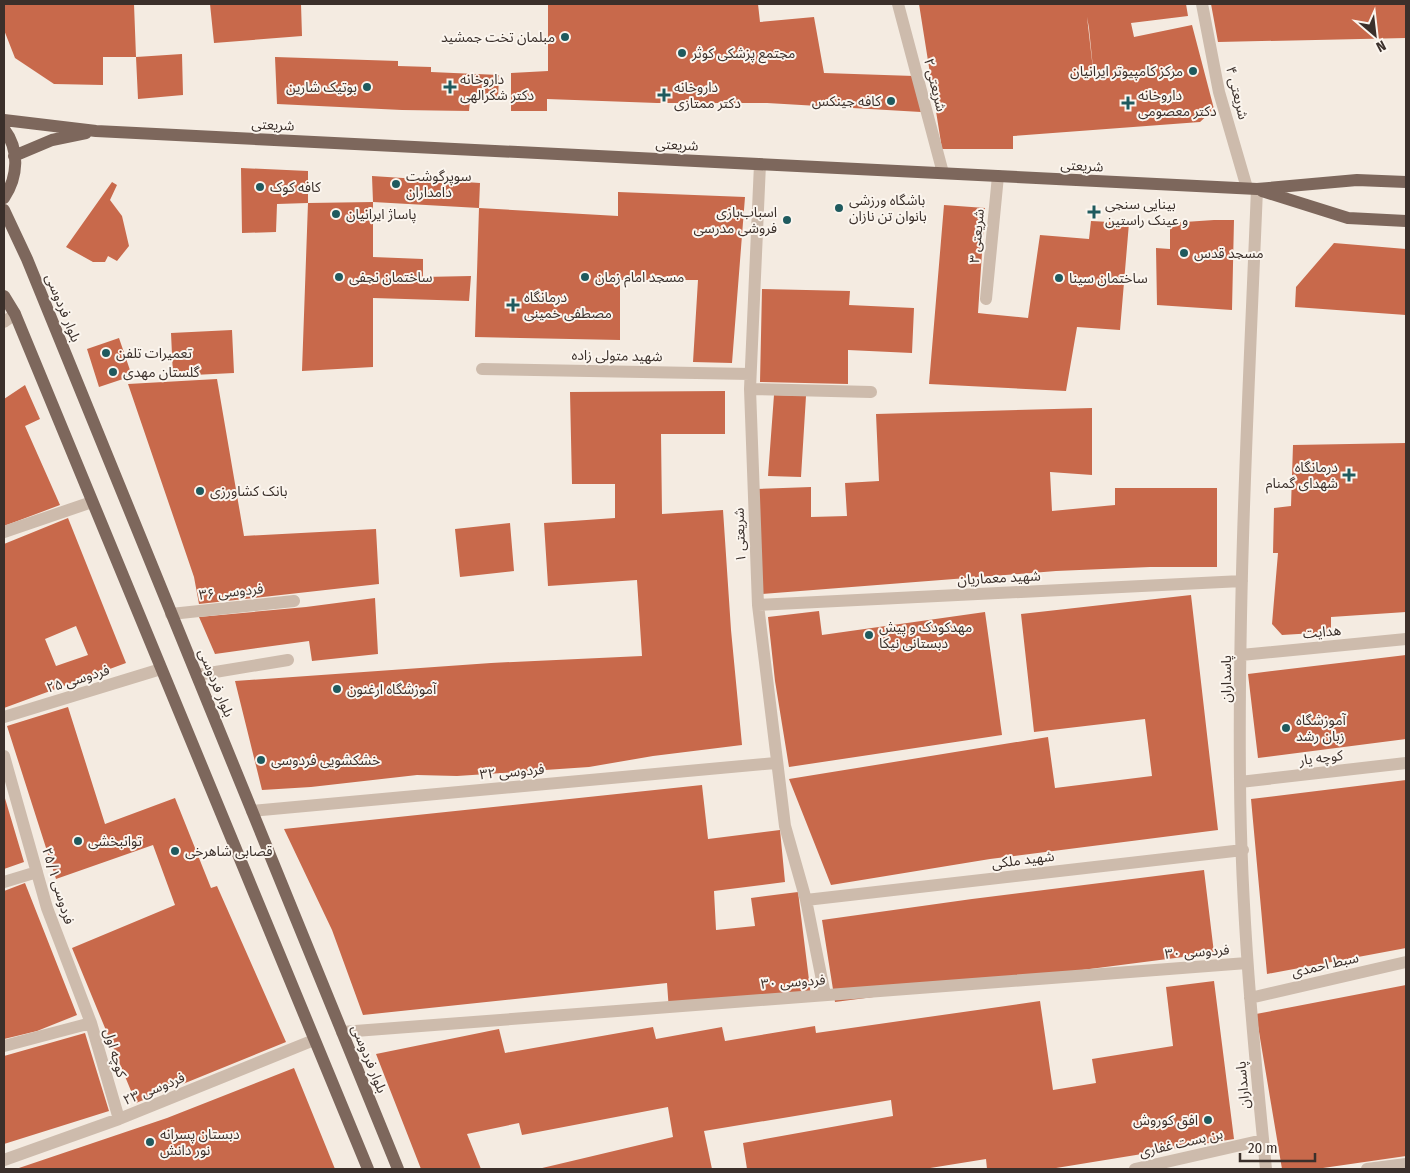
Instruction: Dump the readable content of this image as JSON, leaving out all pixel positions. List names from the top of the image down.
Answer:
{
  "streets": {
    "main road": ["شریعتی", "بلوار فردوسی"],
    "street": [
      "شریعتی ۲",
      "شریعتی ۴",
      "شریعتی ۳",
      "شهید متولی زاده",
      "شریعتی ۱",
      "شهید معماریان",
      "فردوسی ۳۶",
      "هدایت",
      "فردوسی ۲۵",
      "پاسداران",
      "کوچه یار",
      "فردوسی ۳۲",
      "شهید ملکی",
      "فردوسی ۲۵/۱",
      "فردوسی ۳۰",
      "سبط احمدی",
      "کوچه اول",
      "فردوسی ۲۳",
      "بن بست غفاری"
    ]
  },
  "crossings": [
    ["شریعتی ۲", "شریعتی"],
    ["شریعتی ۴", "شریعتی"],
    ["شریعتی ۴", "پاسداران"],
    ["شریعتی", "شریعتی ۳"],
    ["شریعتی", "شریعتی ۱"],
    ["شریعتی", "پاسداران"],
    ["بلوار فردوسی", "فردوسی ۳۶"],
    ["بلوار فردوسی", "فردوسی ۳۲"],
    ["بلوار فردوسی", "فردوسی ۳۰"],
    ["شهید متولی زاده", "شریعتی ۱"],
    ["شریعتی ۱", "شهید معماریان"],
    ["شریعتی ۱", "فردوسی ۳۲"],
    ["شریعتی ۱", "شهید ملکی"],
    ["شریعتی ۱", "فردوسی ۳۰"],
    ["شهید معماریان", "پاسداران"],
    ["هدایت", "پاسداران"],
    ["پاسداران", "کوچه یار"],
    ["پاسداران", "شهید ملکی"],
    ["پاسداران", "فردوسی ۳۰"],
    ["پاسداران", "سبط احمدی"],
    ["پاسداران", "بن بست غفاری"],
    ["فردوسی ۲۵/۱", "کوچه اول"],
    ["کوچه اول", "فردوسی ۲۳"]
  ],
  "places": {
    "other": [
      "مبلمان تخت جمشید",
      "مجتمع پزشکی کوثر",
      "مرکز کامپیوتر ایرانیان",
      "بوتیک شارین",
      "کافه جینکس",
      "سوپرگوشت دامداران",
      "کافه کوک",
      "باشگاه ورزشی بانوان تن نازان",
      "پاساژ ایرانیان",
      "اسباب‌بازی فروشی مدرسی",
      "مسجد قدس",
      "ساختمان نجفی",
      "مسجد امام زمان",
      "ساختمان سینا",
      "تعمیرات تلفن",
      "گلستان مهدی",
      "بانک کشاورزی",
      "مهدکودک و پیش دبستانی نیکا",
      "آموزشگاه ارغنون",
      "آموزشگاه زبان رشد",
      "خشکشویی فردوسی",
      "توانبخشی",
      "قصابی شاهرخی",
      "افق کوروش",
      "دبستان پسرانه نور دانش"
    ],
    "health": [
      "داروخانه دکتر شکرالهی",
      "داروخانه دکتر ممتازی",
      "داروخانه دکتر معصومی",
      "بینایی سنجی و عینک راستین",
      "درمانگاه مصطفی خمینی",
      "درمانگاه شهدای گمنام"
    ]
  },
  "scale_bar": "20 m",
  "north": "bottom right"
}
